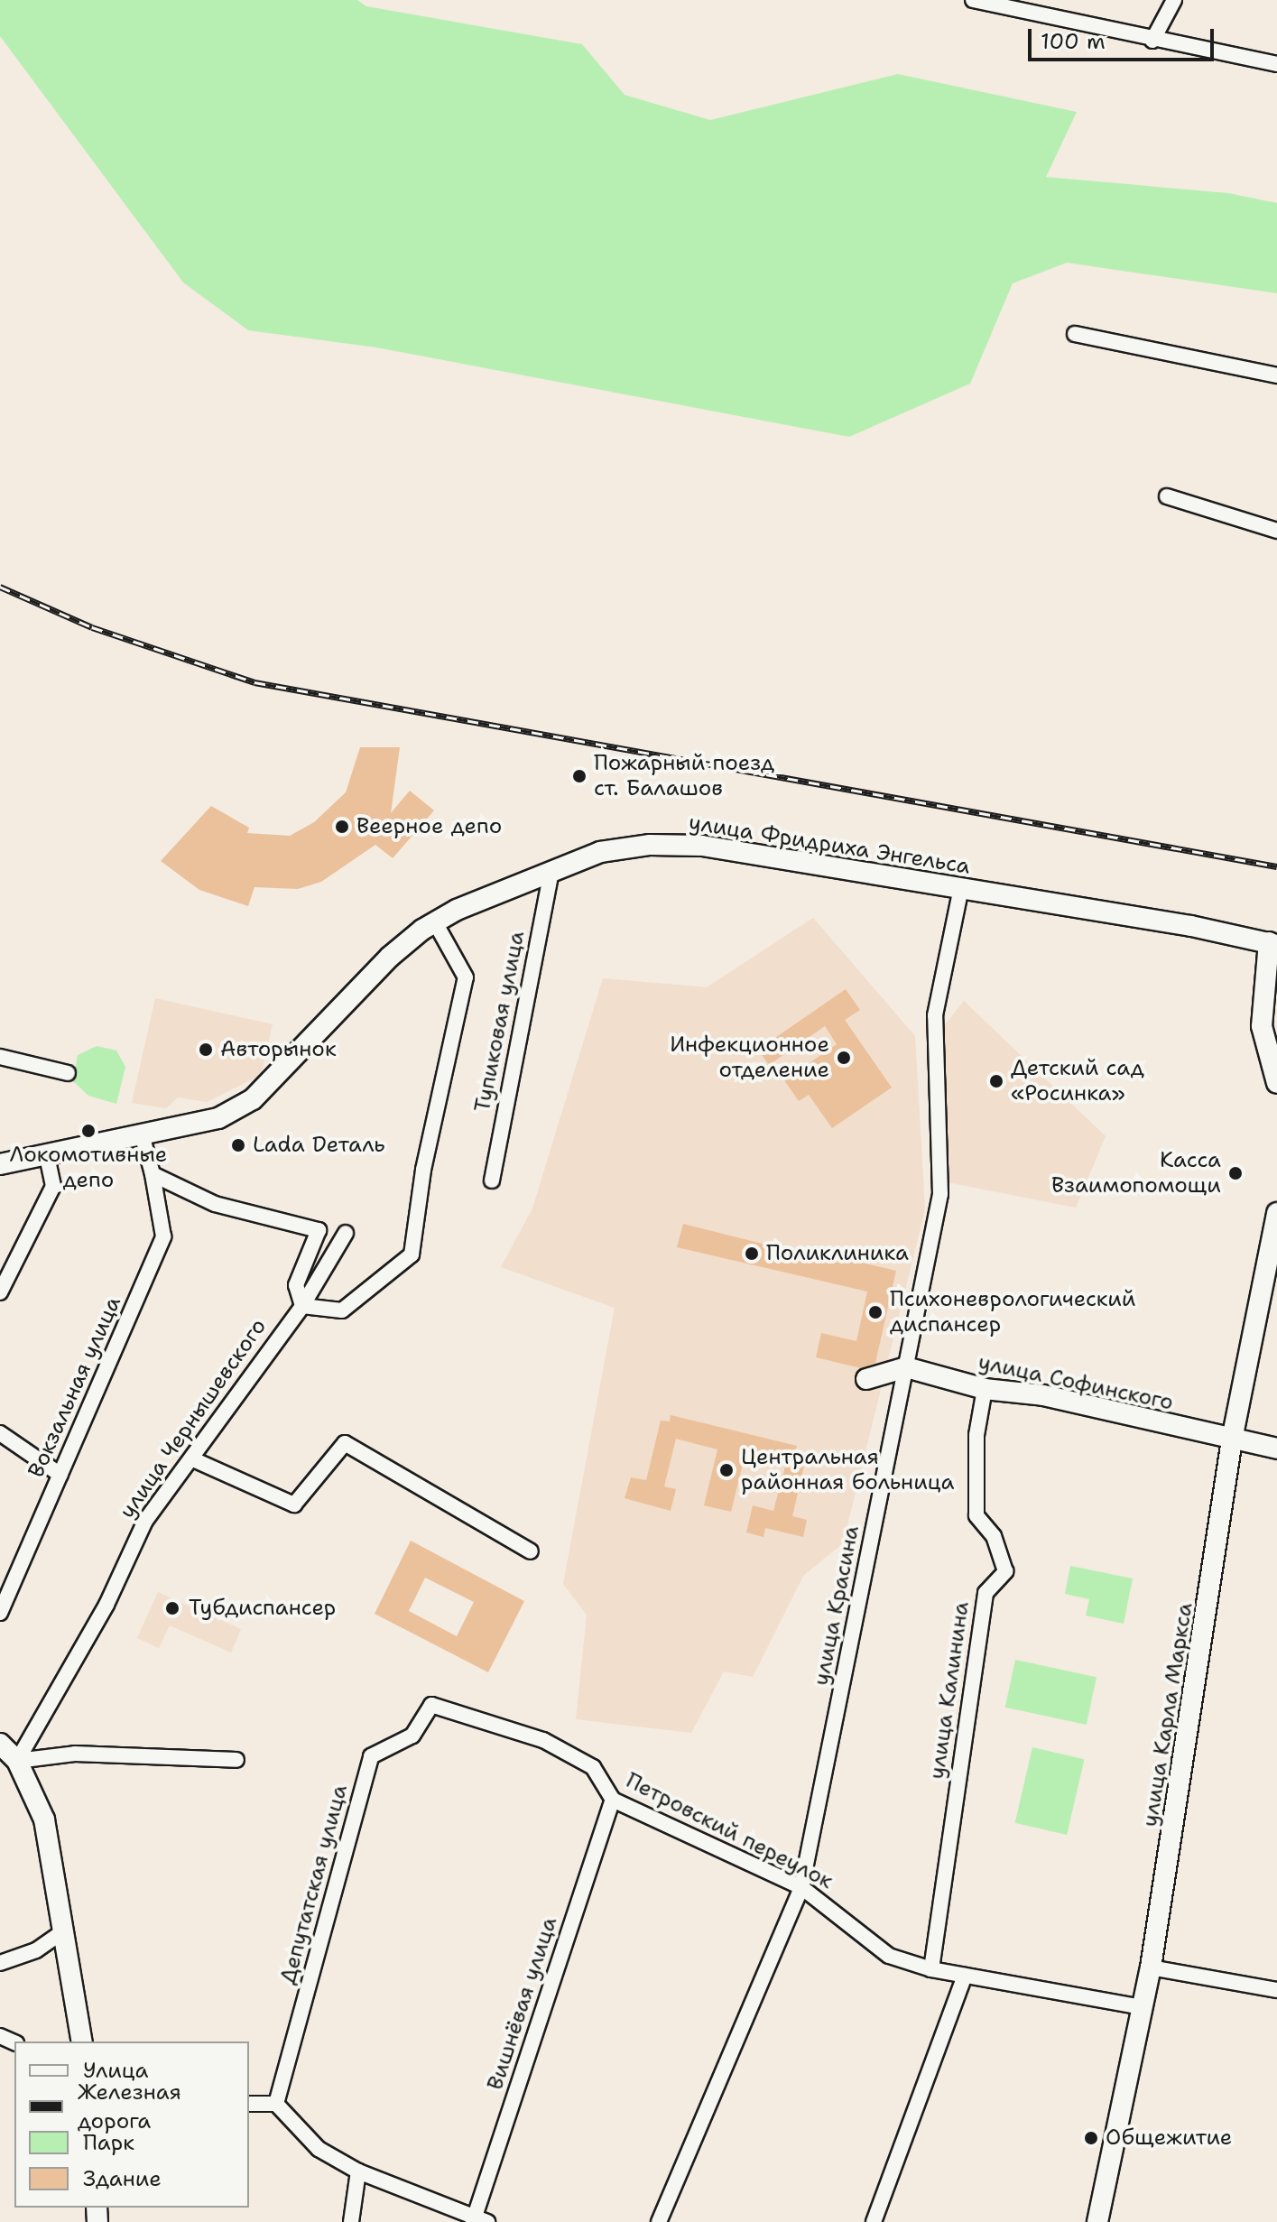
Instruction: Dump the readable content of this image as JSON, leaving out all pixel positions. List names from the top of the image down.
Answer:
{
  "streets": {
    "street": [
      "улица Фридриха Энгельса",
      "Тупиковая улица",
      "улица Софинского",
      "Вокзальная улица",
      "улица Чернышевского",
      "улица Красина",
      "улица Калинина",
      "улица Карла Маркса",
      "Петровский переулок",
      "Депутатская улица",
      "Вишнёвая улица"
    ]
  },
  "crossings": [
    ["улица Фридриха Энгельса", "Тупиковая улица"],
    ["улица Фридриха Энгельса", "Вокзальная улица"],
    ["улица Фридриха Энгельса", "улица Красина"],
    ["улица Софинского", "улица Красина"],
    ["улица Софинского", "улица Калинина"],
    ["улица Софинского", "улица Карла Маркса"],
    ["улица Красина", "Петровский переулок"],
    ["улица Калинина", "Петровский переулок"],
    ["улица Карла Маркса", "Петровский переулок"],
    ["Петровский переулок", "Депутатская улица"],
    ["Петровский переулок", "Вишнёвая улица"]
  ],
  "places": [
    "Пожарный поезд ст. Балашов",
    "Веерное депо",
    "Авторынок",
    "Инфекционное отделение",
    "Детский сад «Росинка»",
    "Локомотивные депо",
    "Lada Dеталь",
    "Касса Взаимопомощи",
    "Поликлиника",
    "Психоневрологический диспансер",
    "Центральная районная больница",
    "Тубдиспансер",
    "Общежитие"
  ],
  "legend": [
    "Улица",
    "Железная дорога",
    "Парк",
    "Здание"
  ],
  "scale_bar": "100 m"
}
